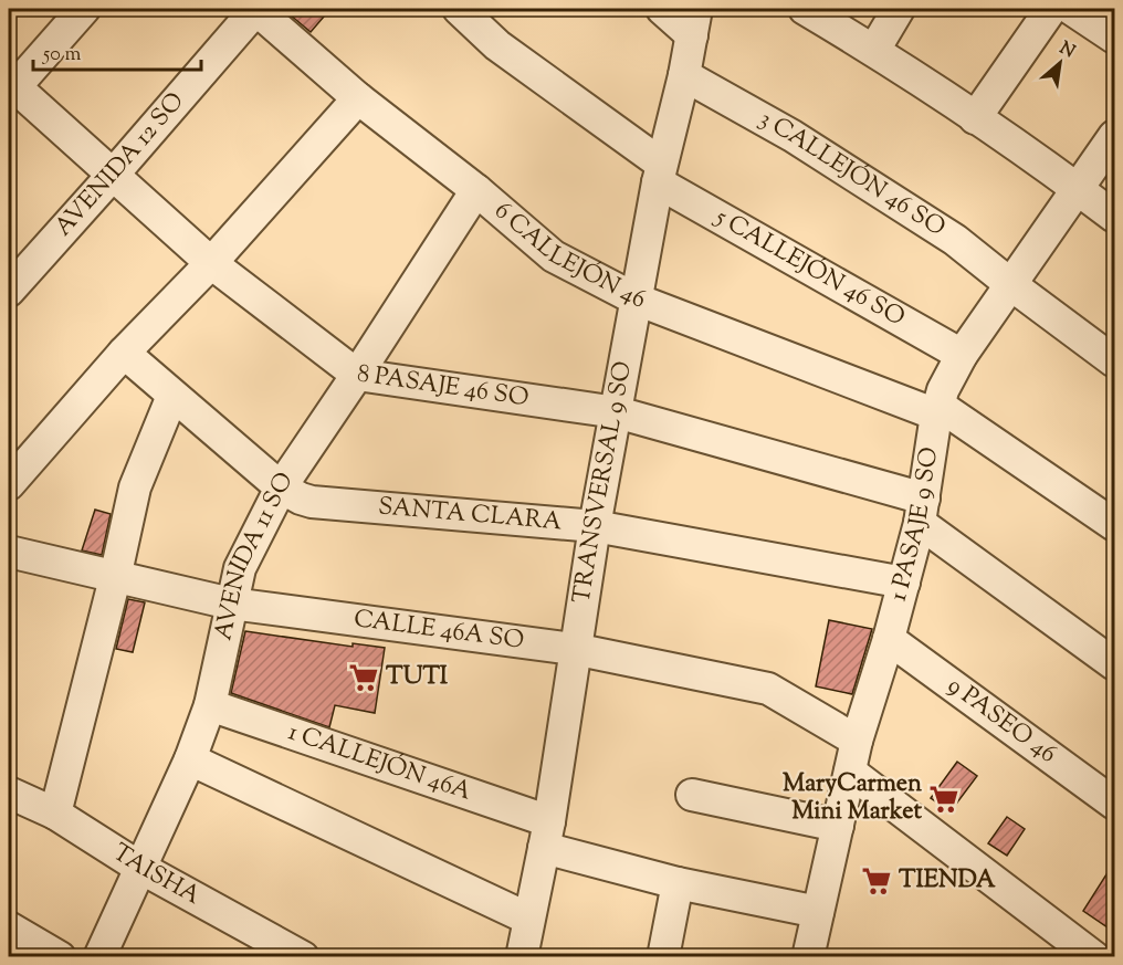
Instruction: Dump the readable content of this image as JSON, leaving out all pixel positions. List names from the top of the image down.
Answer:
{
  "streets": {
    "street": [
      "AVENIDA 12 SO",
      "3 CALLEJÓN 46 SO",
      "6 CALLEJÓN 46",
      "5 CALLEJÓN 46 SO",
      "8 PASAJE 46 SO",
      "TRANSVERSAL 9 SO",
      "SANTA CLARA",
      "1 PASAJE 9 SO",
      "AVENIDA 11 SO",
      "CALLE 46A SO",
      "9 PASEO 46",
      "1 CALLEJÓN 46A",
      "TAISHA"
    ]
  },
  "crossings": [
    ["AVENIDA 12 SO", "6 CALLEJÓN 46"],
    ["AVENIDA 12 SO", "8 PASAJE 46 SO"],
    ["3 CALLEJÓN 46 SO", "TRANSVERSAL 9 SO"],
    ["3 CALLEJÓN 46 SO", "1 PASAJE 9 SO"],
    ["6 CALLEJÓN 46", "TRANSVERSAL 9 SO"],
    ["6 CALLEJÓN 46", "1 PASAJE 9 SO"],
    ["6 CALLEJÓN 46", "AVENIDA 11 SO"],
    ["5 CALLEJÓN 46 SO", "TRANSVERSAL 9 SO"],
    ["5 CALLEJÓN 46 SO", "1 PASAJE 9 SO"],
    ["8 PASAJE 46 SO", "TRANSVERSAL 9 SO"],
    ["8 PASAJE 46 SO", "1 PASAJE 9 SO"],
    ["8 PASAJE 46 SO", "AVENIDA 11 SO"],
    ["TRANSVERSAL 9 SO", "SANTA CLARA"],
    ["TRANSVERSAL 9 SO", "CALLE 46A SO"],
    ["TRANSVERSAL 9 SO", "1 CALLEJÓN 46A"],
    ["SANTA CLARA", "1 PASAJE 9 SO"],
    ["SANTA CLARA", "AVENIDA 11 SO"],
    ["1 PASAJE 9 SO", "CALLE 46A SO"],
    ["1 PASAJE 9 SO", "9 PASEO 46"],
    ["1 PASAJE 9 SO", "1 CALLEJÓN 46A"],
    ["AVENIDA 11 SO", "CALLE 46A SO"],
    ["AVENIDA 11 SO", "1 CALLEJÓN 46A"],
    ["AVENIDA 11 SO", "TAISHA"]
  ],
  "places": {
    "supermarket": ["TUTI", "MaryCarmen Mini Market", "TIENDA"]
  },
  "scale_bar": "50 m",
  "north": "top right"
}
